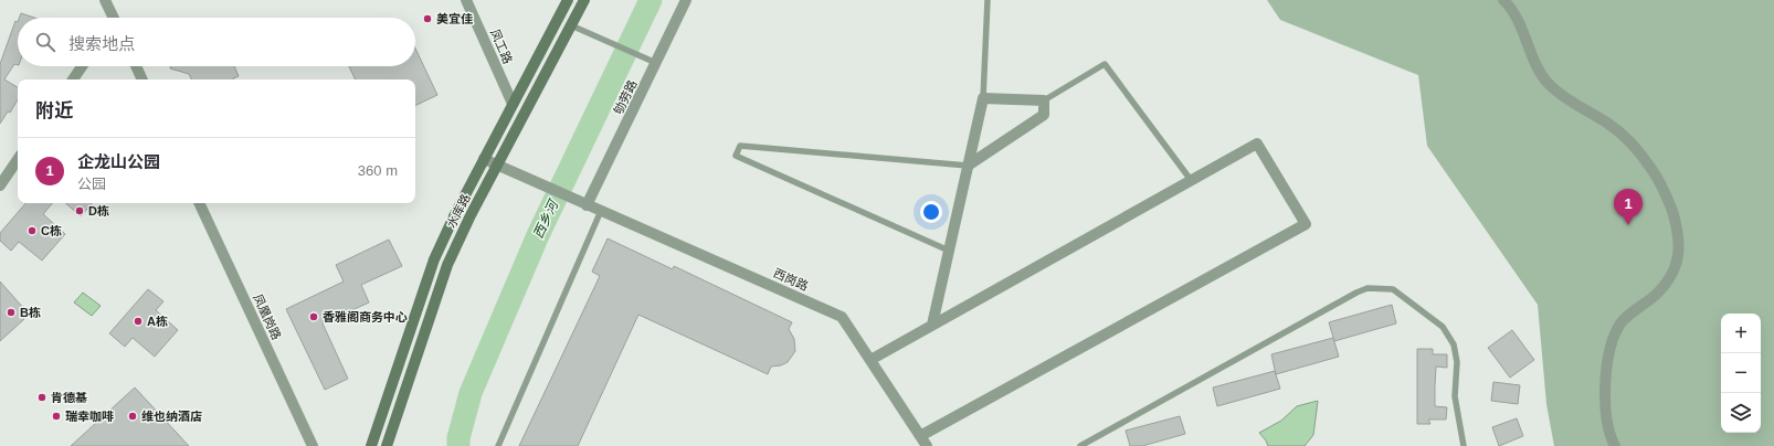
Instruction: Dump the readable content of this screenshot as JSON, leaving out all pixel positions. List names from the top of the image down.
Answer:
{
  "streets": {
    "main road": ["水库路"],
    "street": [
      "凤工路",
      "劬劳路",
      "西岗路",
      "凤凰岗路"
    ]
  },
  "crossings": [
    ["凤工路", "水库路"],
    ["劬劳路", "西岗路"],
    ["水库路", "西岗路"]
  ],
  "water": ["西乡河"],
  "places": [
    "美宜佳",
    "D栋",
    "C栋",
    "B栋",
    "香雅阁商务中心",
    "A栋",
    "肯德基",
    "瑞幸咖啡",
    "维也纳酒店"
  ],
  "page": {
    "search": "搜索地点",
    "heading": "附近",
    "list": [
      {
        "mark": "1",
        "name": "企龙山公园",
        "note": "公园",
        "value": "360 m"
      }
    ],
    "pins": "1",
    "map_buttons": ["+", "−"]
  }
}
